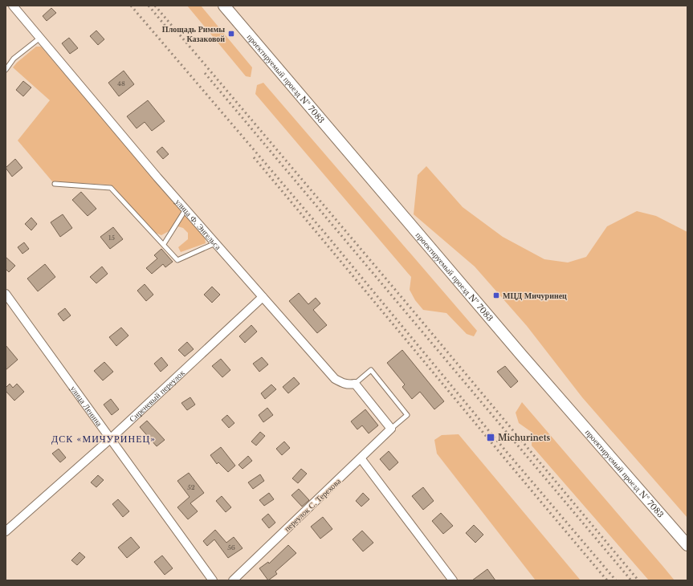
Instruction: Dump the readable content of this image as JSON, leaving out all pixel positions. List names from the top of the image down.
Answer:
{
  "streets": {
    "main road": ["проектируемый проезд № 7083"],
    "street": [
      "улица Ф. Энгельса",
      "Сиреневый переулок",
      "улица Ленина",
      "переулок С. Терехова"
    ]
  },
  "crossings": [
    ["улица Ф. Энгельса", "Сиреневый переулок"],
    ["Сиреневый переулок", "улица Ленина"]
  ],
  "districts": ["ДСК «МИЧУРИНЕЦ»"],
  "places": {
    "transit": ["Площадь Риммы Казаковой", "МЦД Мичуринец", "Michurinets"]
  },
  "house_numbers": [
    "48",
    "15",
    "52",
    "56"
  ]
}
